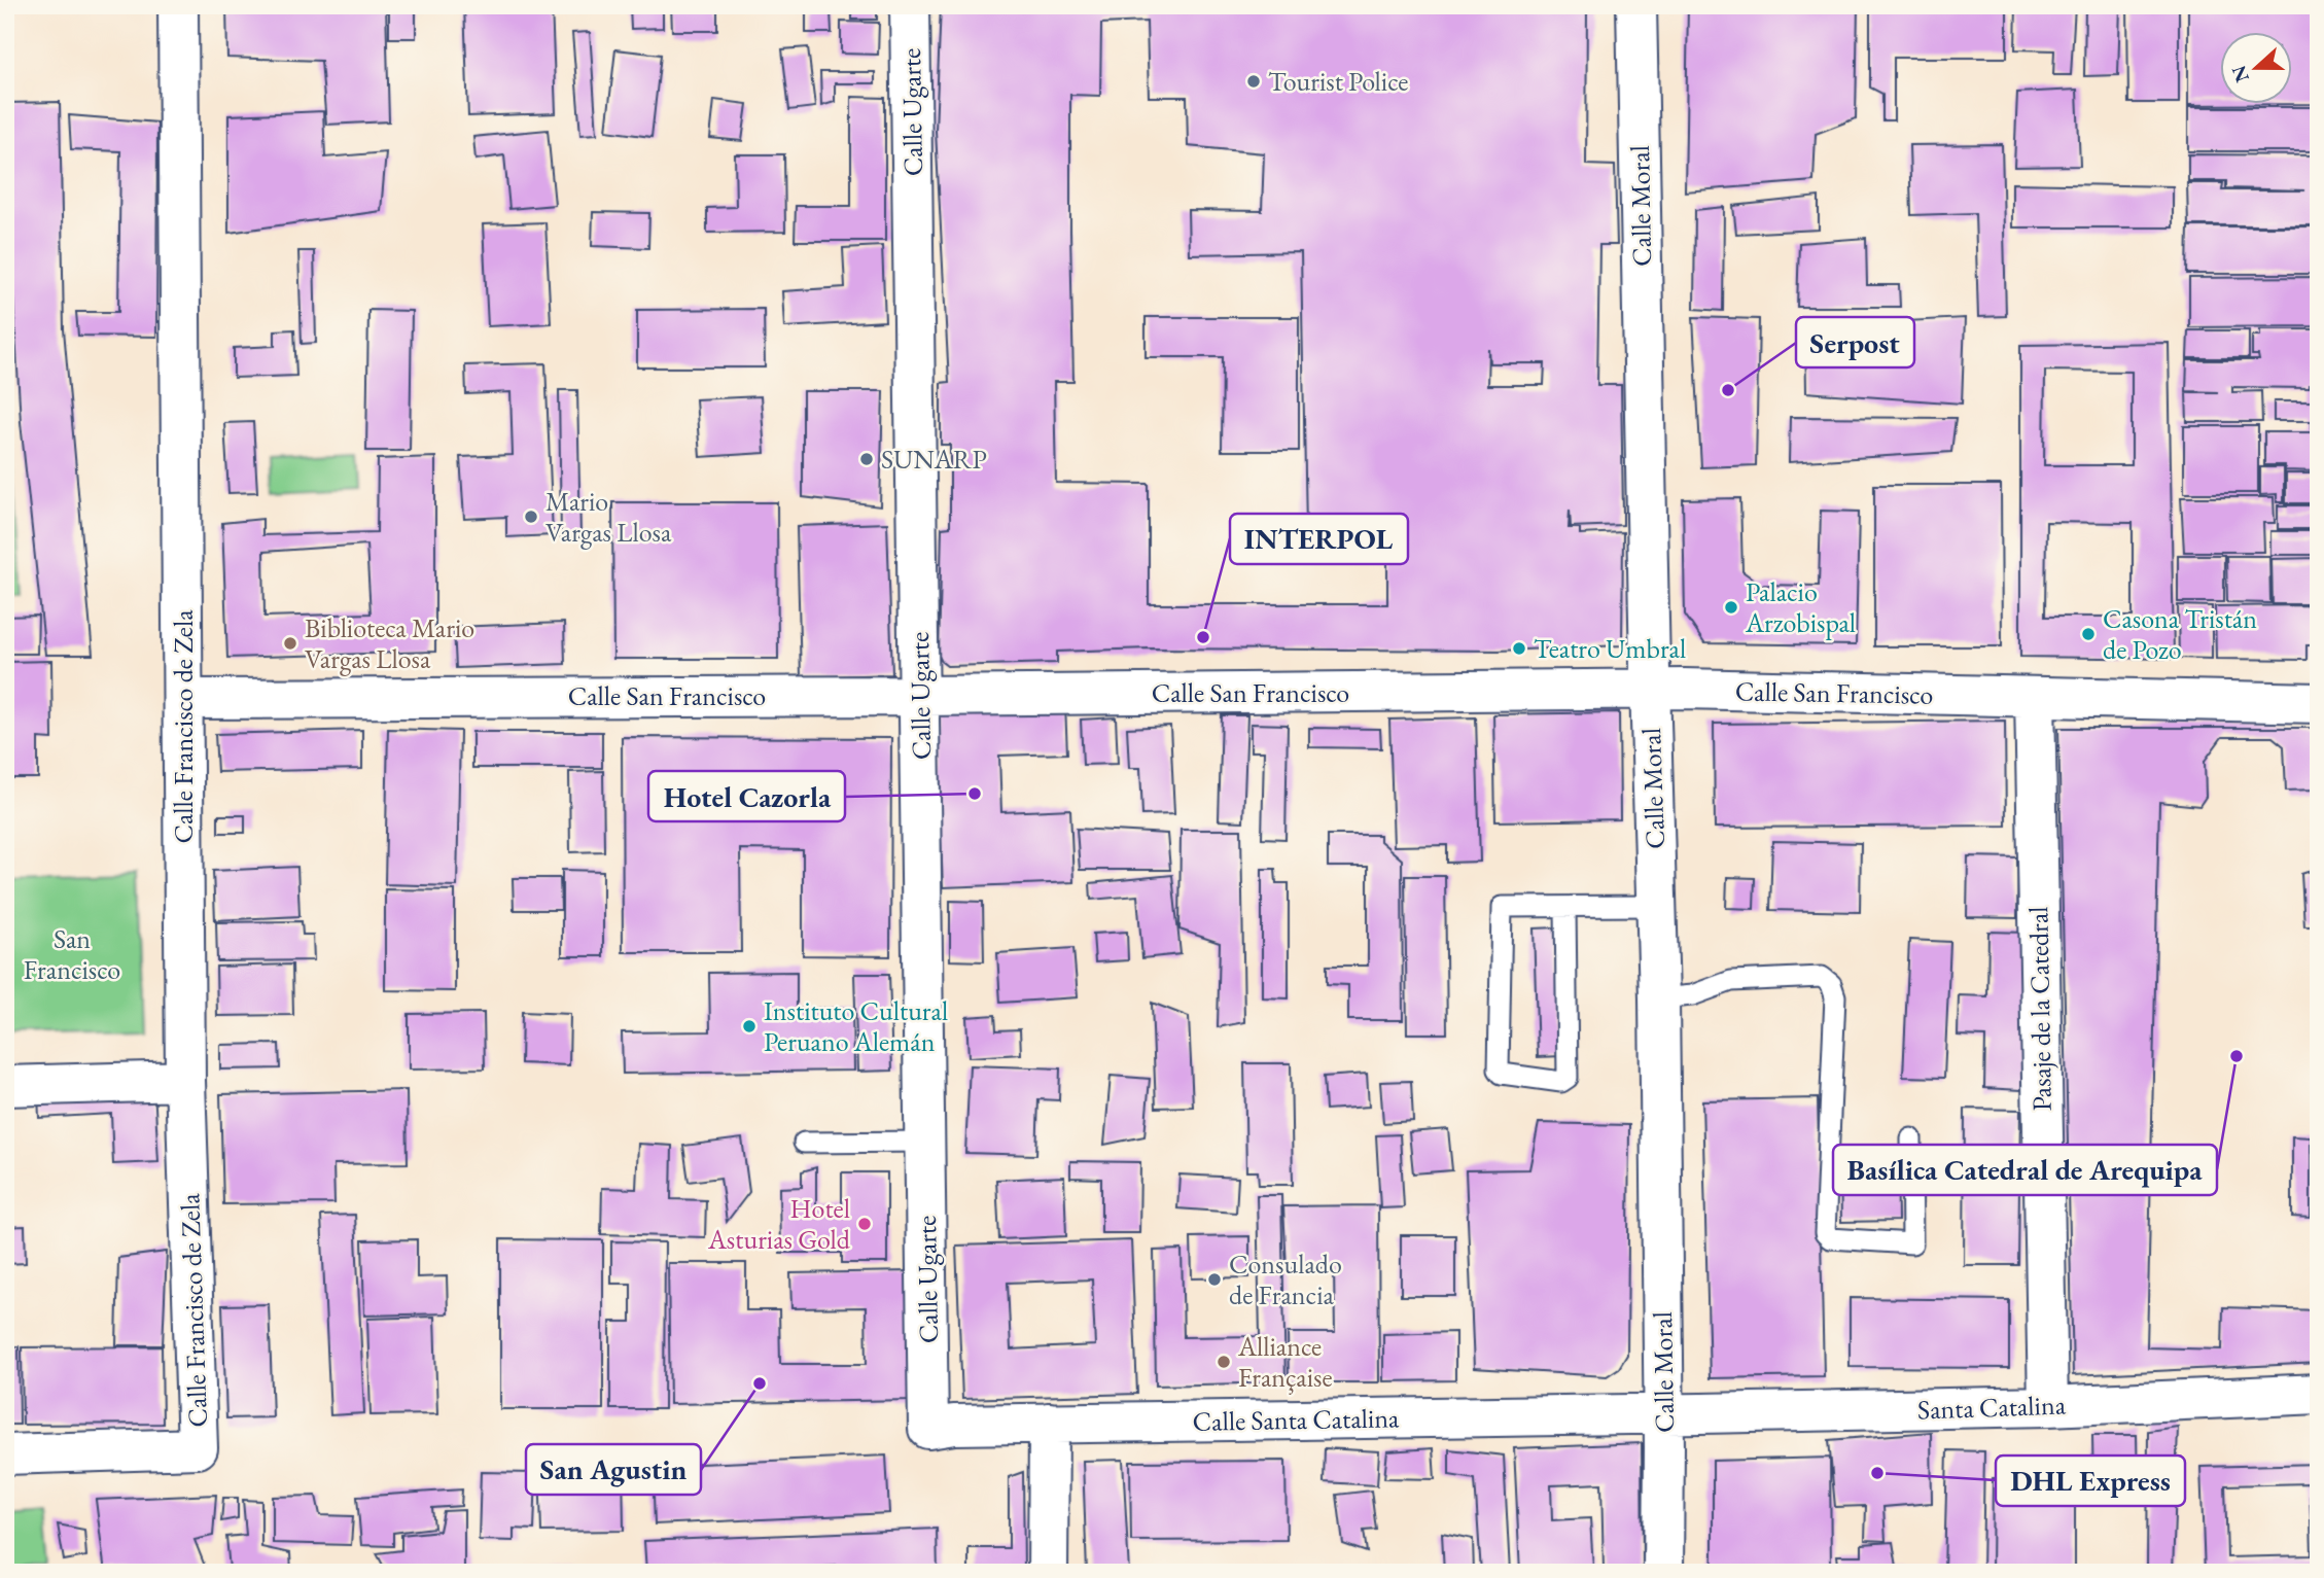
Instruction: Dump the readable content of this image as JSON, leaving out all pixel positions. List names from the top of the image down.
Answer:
{
  "streets": {
    "street": [
      "Calle Ugarte",
      "Calle Moral",
      "Calle San Francisco",
      "Calle Francisco de Zela",
      "Pasaje de la Catedral",
      "Santa Catalina",
      "Calle Santa Catalina"
    ]
  },
  "crossings": [
    ["Calle Ugarte", "Calle San Francisco"],
    ["Calle Ugarte", "Calle Santa Catalina"],
    ["Calle Moral", "Calle San Francisco"],
    ["Calle Moral", "Santa Catalina"],
    ["Calle Moral", "Calle Santa Catalina"],
    ["Calle San Francisco", "Calle Francisco de Zela"],
    ["Calle San Francisco", "Pasaje de la Catedral"],
    ["Pasaje de la Catedral", "Santa Catalina"],
    ["Santa Catalina", "Calle Santa Catalina"]
  ],
  "parks": ["San Francisco"],
  "places": [
    "Tourist Police",
    "Serpost",
    "SUNARP",
    "Mario Vargas Llosa",
    "Palacio Arzobispal",
    "Casona Tristán de Pozo",
    "INTERPOL",
    "Biblioteca Mario Vargas Llosa",
    "Teatro Umbral",
    "Hotel Cazorla",
    "Instituto Cultural Peruano Alemán",
    "Basílica Catedral de Arequipa",
    "Hotel Asturias Gold",
    "Consulado de Francia",
    "Alliance Française",
    "San Agustin",
    "DHL Express"
  ],
  "north": "left"
}
